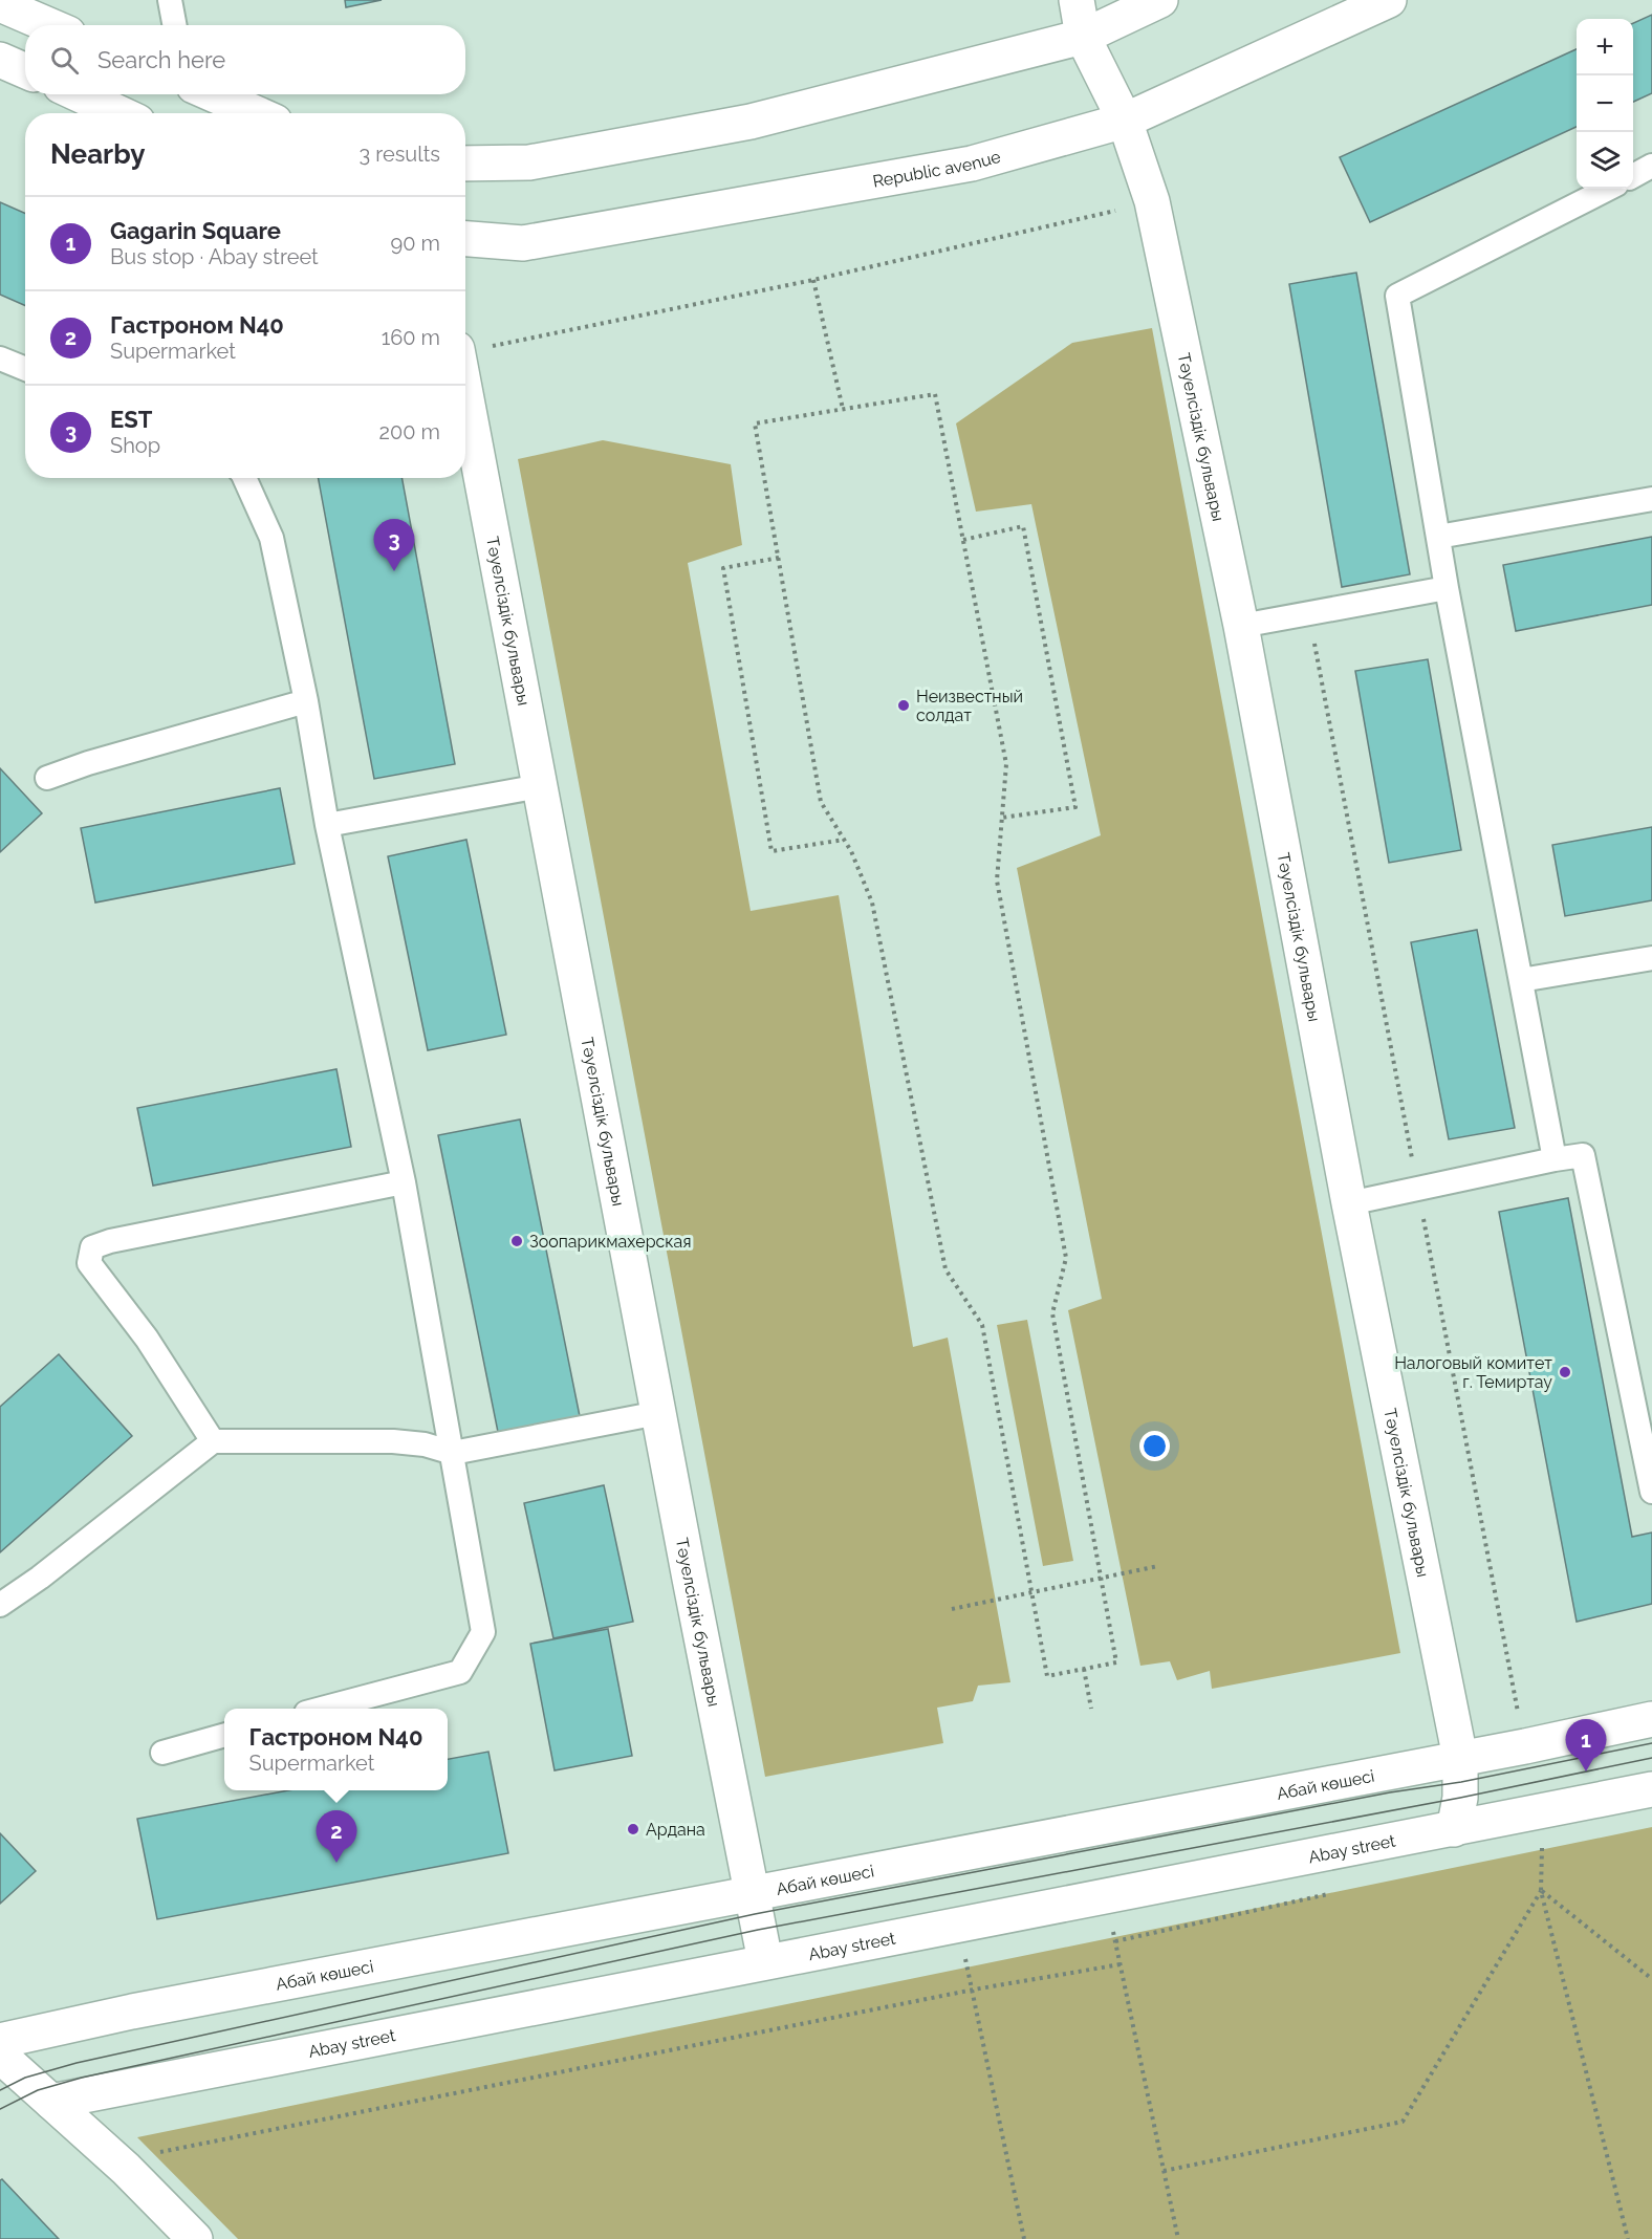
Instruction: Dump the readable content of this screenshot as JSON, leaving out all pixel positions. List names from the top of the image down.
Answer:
{
  "streets": {
    "street": [
      "Republic avenue",
      "Тәуелсіздік бульвары",
      "Абай көшесі",
      "Abay street"
    ]
  },
  "crossings": [
    ["Republic avenue", "Тәуелсіздік бульвары"],
    ["Тәуелсіздік бульвары", "Абай көшесі"],
    ["Тәуелсіздік бульвары", "Abay street"]
  ],
  "places": [
    "Неизвестный солдат",
    "Зоопарикмахерская",
    "Налоговый комитет г. Темиртау",
    "Ардана"
  ],
  "page": {
    "map_buttons": ["+", "−"],
    "search": "Search here",
    "heading": ["Nearby", "3 results"],
    "list": [
      {
        "mark": "1",
        "name": "Gagarin Square",
        "note": "Bus stop · Abay street",
        "value": "90 m"
      },
      {
        "mark": "2",
        "name": "Гастроном N40",
        "note": "Supermarket",
        "value": "160 m"
      },
      {
        "mark": "3",
        "name": "EST",
        "note": "Shop",
        "value": "200 m"
      }
    ],
    "pins": ["3", "1", "2"],
    "popup": ["Гастроном N40", "Supermarket"]
  }
}
